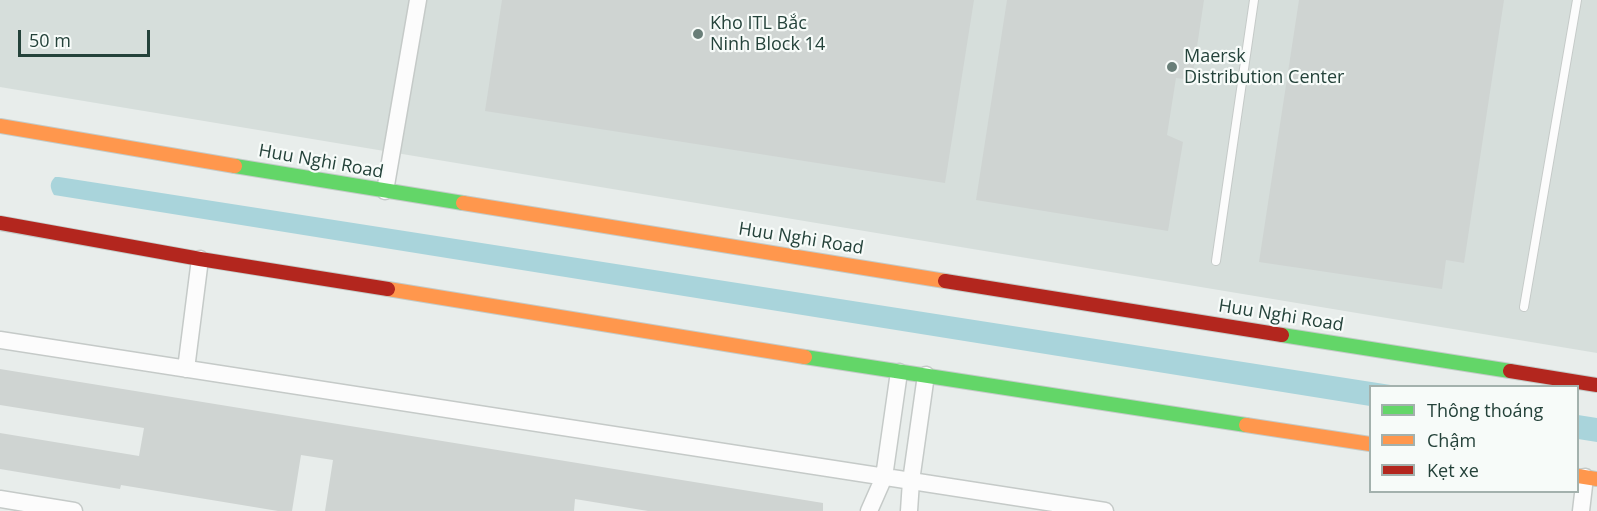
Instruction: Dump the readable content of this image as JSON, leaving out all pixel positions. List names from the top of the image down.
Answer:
{
  "streets": {
    "main road": ["Huu Nghi Road"]
  },
  "places": ["Kho ITL Bắc Ninh Block 14", "Maersk Distribution Center"],
  "legend": ["Thông thoáng", "Chậm", "Kẹt xe"],
  "scale_bar": "50 m"
}
